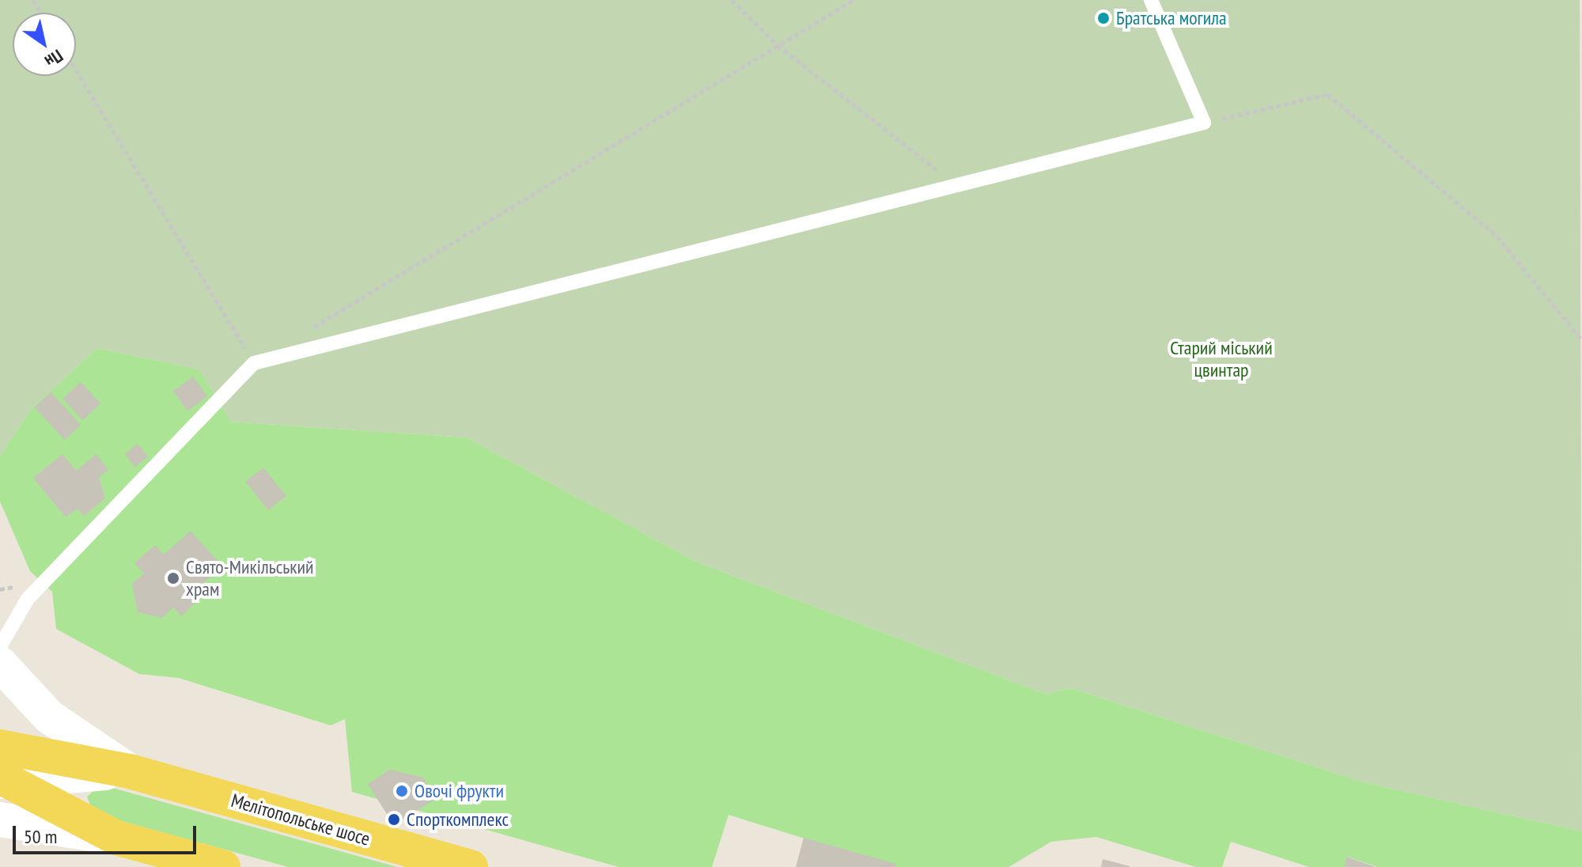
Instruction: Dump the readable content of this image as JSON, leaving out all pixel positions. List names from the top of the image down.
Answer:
{
  "streets": {
    "main road": ["Мелітопольське шосе"]
  },
  "parks": ["Старий міський цвинтар"],
  "places": [
    "Братська могила",
    "Свято-Микільський храм",
    "Овочі фрукти",
    "Спорткомплекс"
  ],
  "scale_bar": "50 m",
  "north": "bottom right"
}
